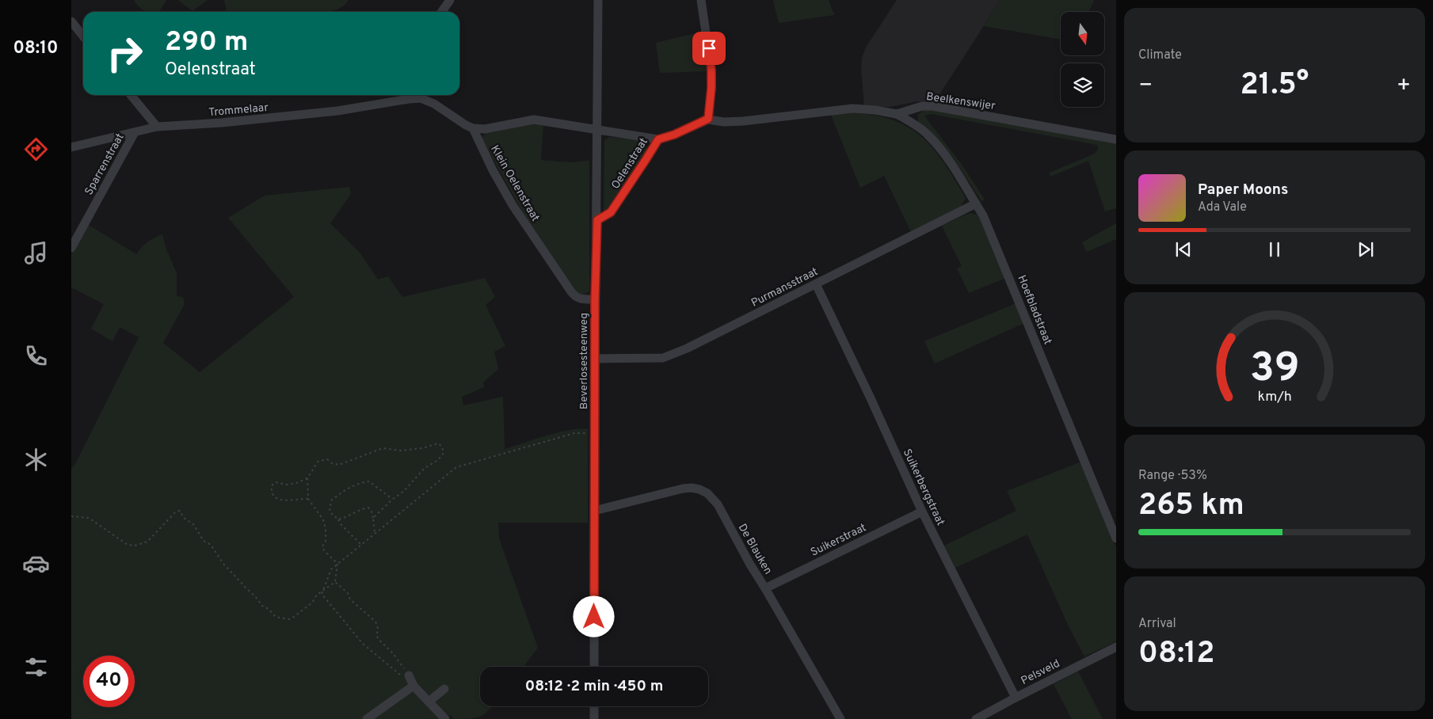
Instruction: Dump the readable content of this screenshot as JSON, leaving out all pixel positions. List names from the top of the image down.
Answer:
{
  "streets": {
    "street": [
      "Beelkenswijer",
      "Trommelaar",
      "Oelenstraat",
      "Sparrenstraat",
      "Klein Oelenstraat",
      "Purmansstraat",
      "Hoefbladstraat",
      "Beverlosesteenweg",
      "Suikerbergstraat",
      "Suikerstraat",
      "De Blauken",
      "Pelsveld"
    ]
  },
  "crossings": [
    ["Beelkenswijer", "Oelenstraat"],
    ["Beelkenswijer", "Hoefbladstraat"],
    ["Trommelaar", "Sparrenstraat"],
    ["Oelenstraat", "Beverlosesteenweg"],
    ["Klein Oelenstraat", "Beverlosesteenweg"],
    ["Purmansstraat", "Hoefbladstraat"],
    ["Purmansstraat", "Beverlosesteenweg"],
    ["Purmansstraat", "Suikerbergstraat"],
    ["Beverlosesteenweg", "De Blauken"],
    ["Suikerbergstraat", "Suikerstraat"],
    ["Suikerbergstraat", "Pelsveld"],
    ["Suikerstraat", "De Blauken"]
  ],
  "north": "bottom",
  "page": {
    "tabs": "08:10",
    "tile": [
      "Climate",
      ["Range · 53%", "265 km"],
      ["Arrival", "08:12"]
    ],
    "turn": ["290 m", "Oelenstraat"],
    "heat": ["−", "21.5°", "+"],
    "song": ["Paper Moons", "Ada Vale"],
    "limit": "40",
    "trip": "08:12 · 2 min · 450 m",
    "gauge": ["39", "km/h"]
  }
}
